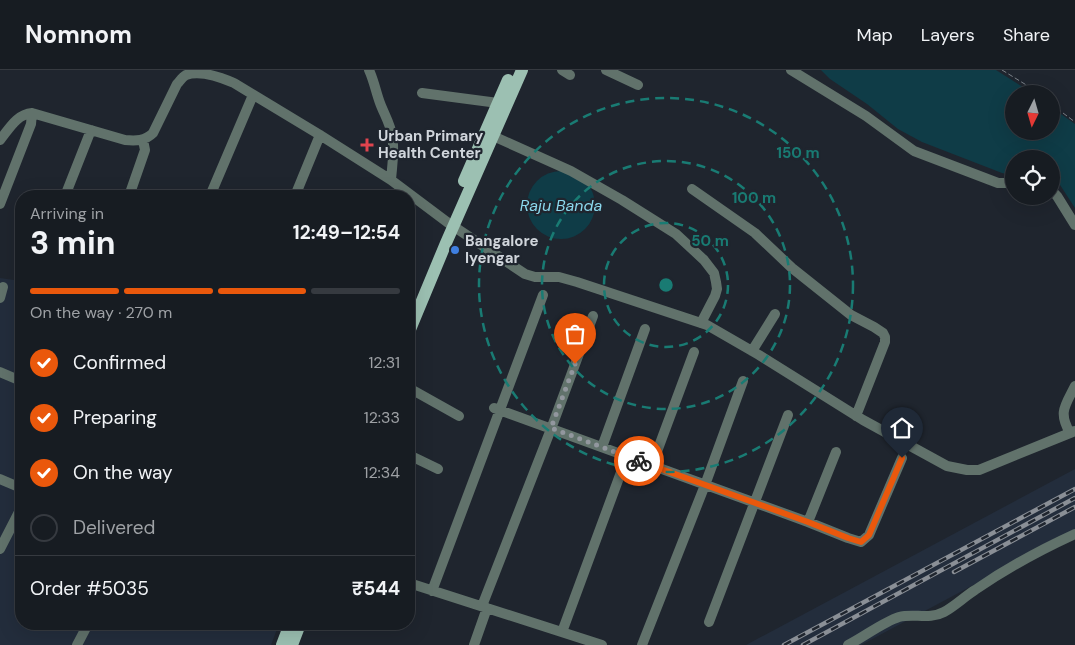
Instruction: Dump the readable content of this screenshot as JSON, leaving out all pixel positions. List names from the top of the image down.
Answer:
{
  "water": ["Raju Banda"],
  "places": {
    "health": ["Urban Primary Health Center"],
    "other": ["Bangalore Iyengar"]
  },
  "north": "bottom",
  "page": {
    "header": "Nomnom",
    "nav": ["Map", "Layers", "Share"],
    "heading": ["3 min", "Arriving in", "12:49–12:54"],
    "panel": ["Order #5035", "₹544"],
    "bar": "On the way · 270 m",
    "list": [
      ["Confirmed", "12:31"],
      ["Preparing", "12:33"],
      ["On the way", "12:34"],
      "Delivered"
    ]
  },
  "rings": ["150 m", "100 m", "50 m"]
}
